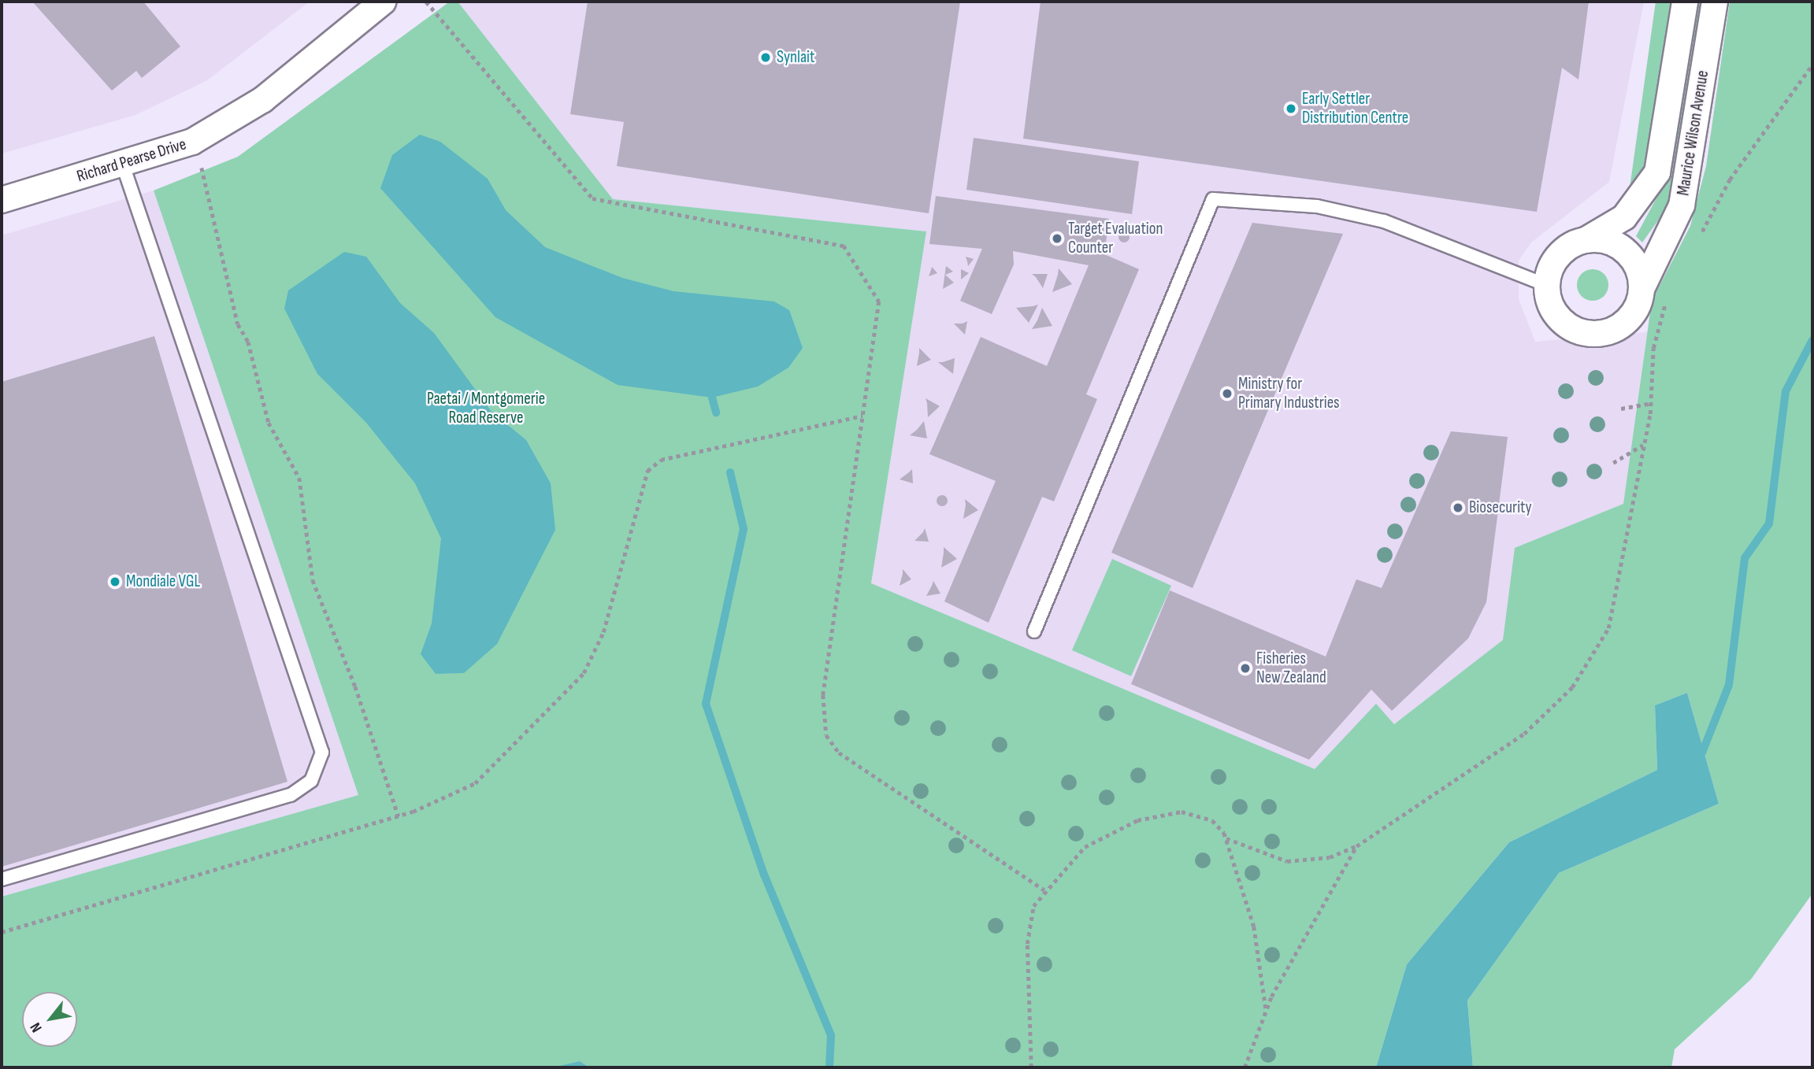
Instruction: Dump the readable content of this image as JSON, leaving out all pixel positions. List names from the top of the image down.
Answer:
{
  "streets": {
    "street": ["Maurice Wilson Avenue", "Richard Pearse Drive"]
  },
  "parks": ["Paetai / Montgomerie Road Reserve"],
  "places": [
    "Synlait",
    "Early Settler Distribution Centre",
    "Target Evaluation Counter",
    "Ministry for Primary Industries",
    "Biosecurity",
    "Mondiale VGL",
    "Fisheries New Zealand"
  ],
  "north": "bottom left"
}
